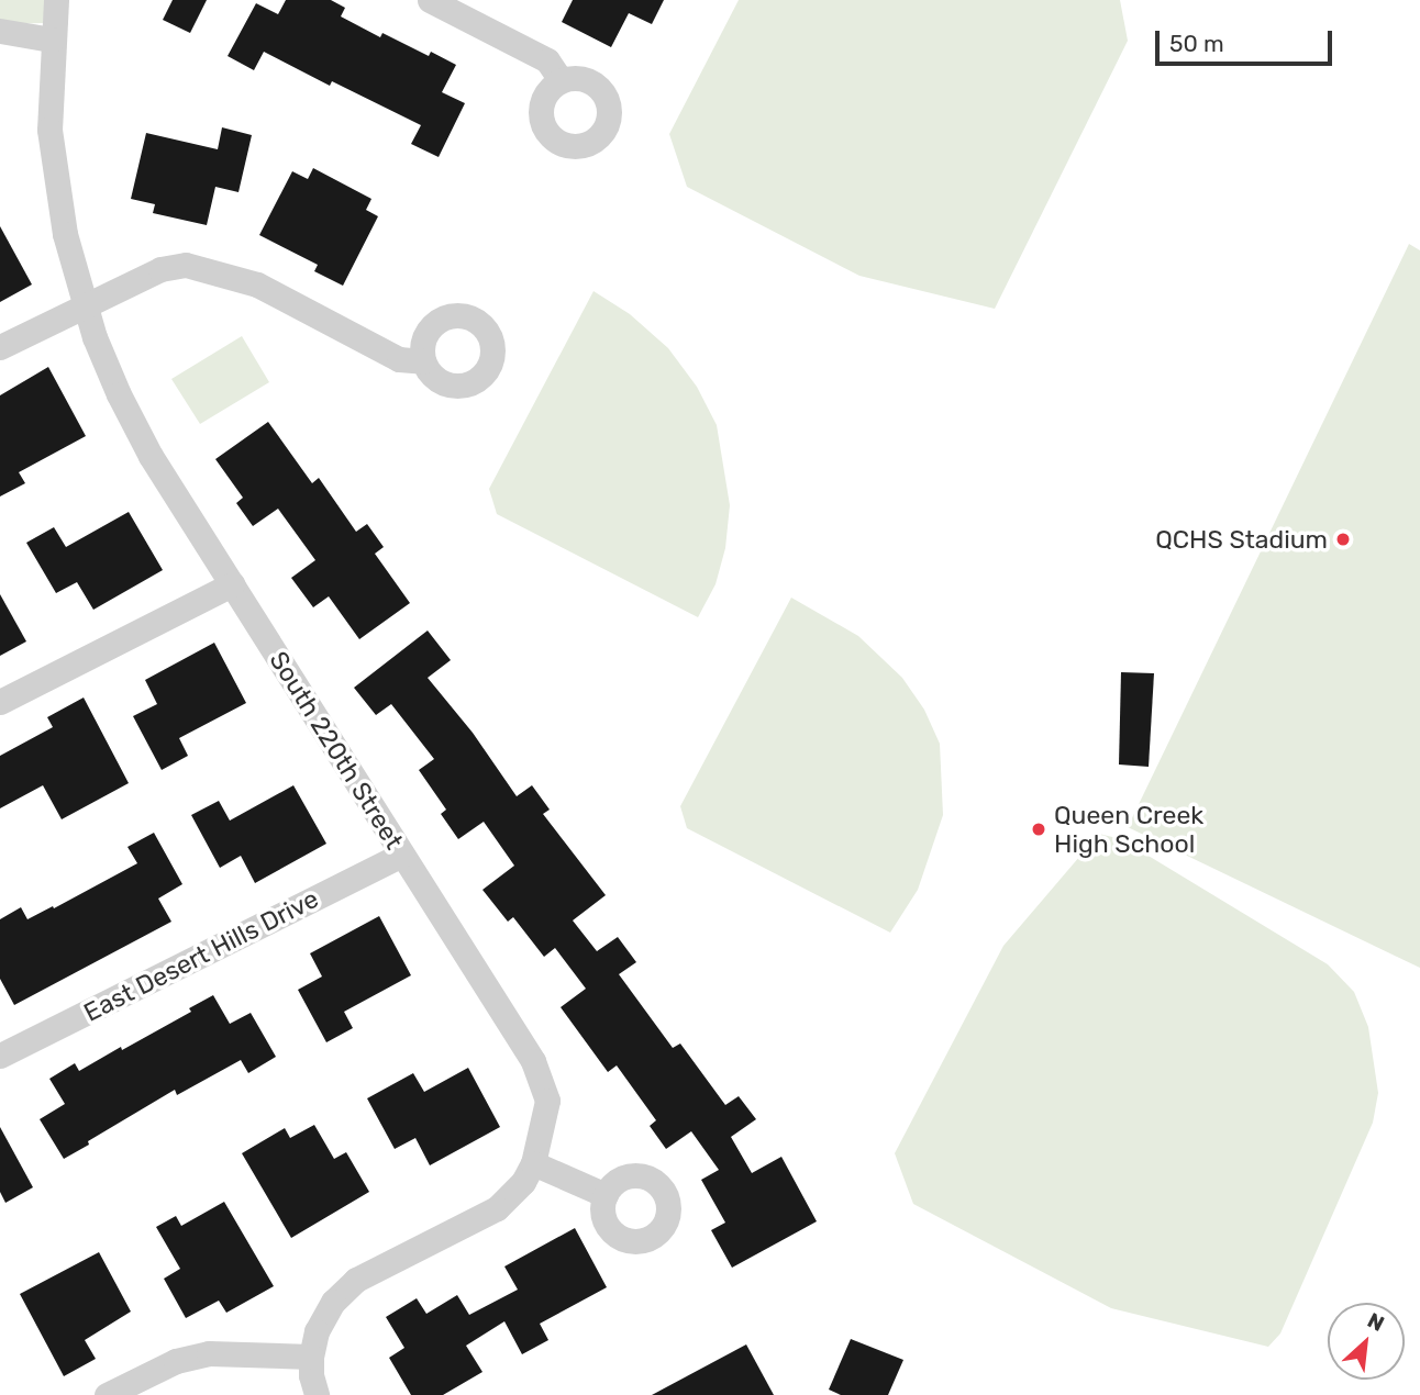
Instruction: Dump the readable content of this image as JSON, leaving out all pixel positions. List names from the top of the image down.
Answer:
{
  "streets": {
    "street": ["South 220th Street", "East Desert Hills Drive"]
  },
  "crossings": [
    ["South 220th Street", "East Desert Hills Drive"]
  ],
  "places": ["QCHS Stadium", "Queen Creek High School"],
  "scale_bar": "50 m",
  "north": "top right"
}
